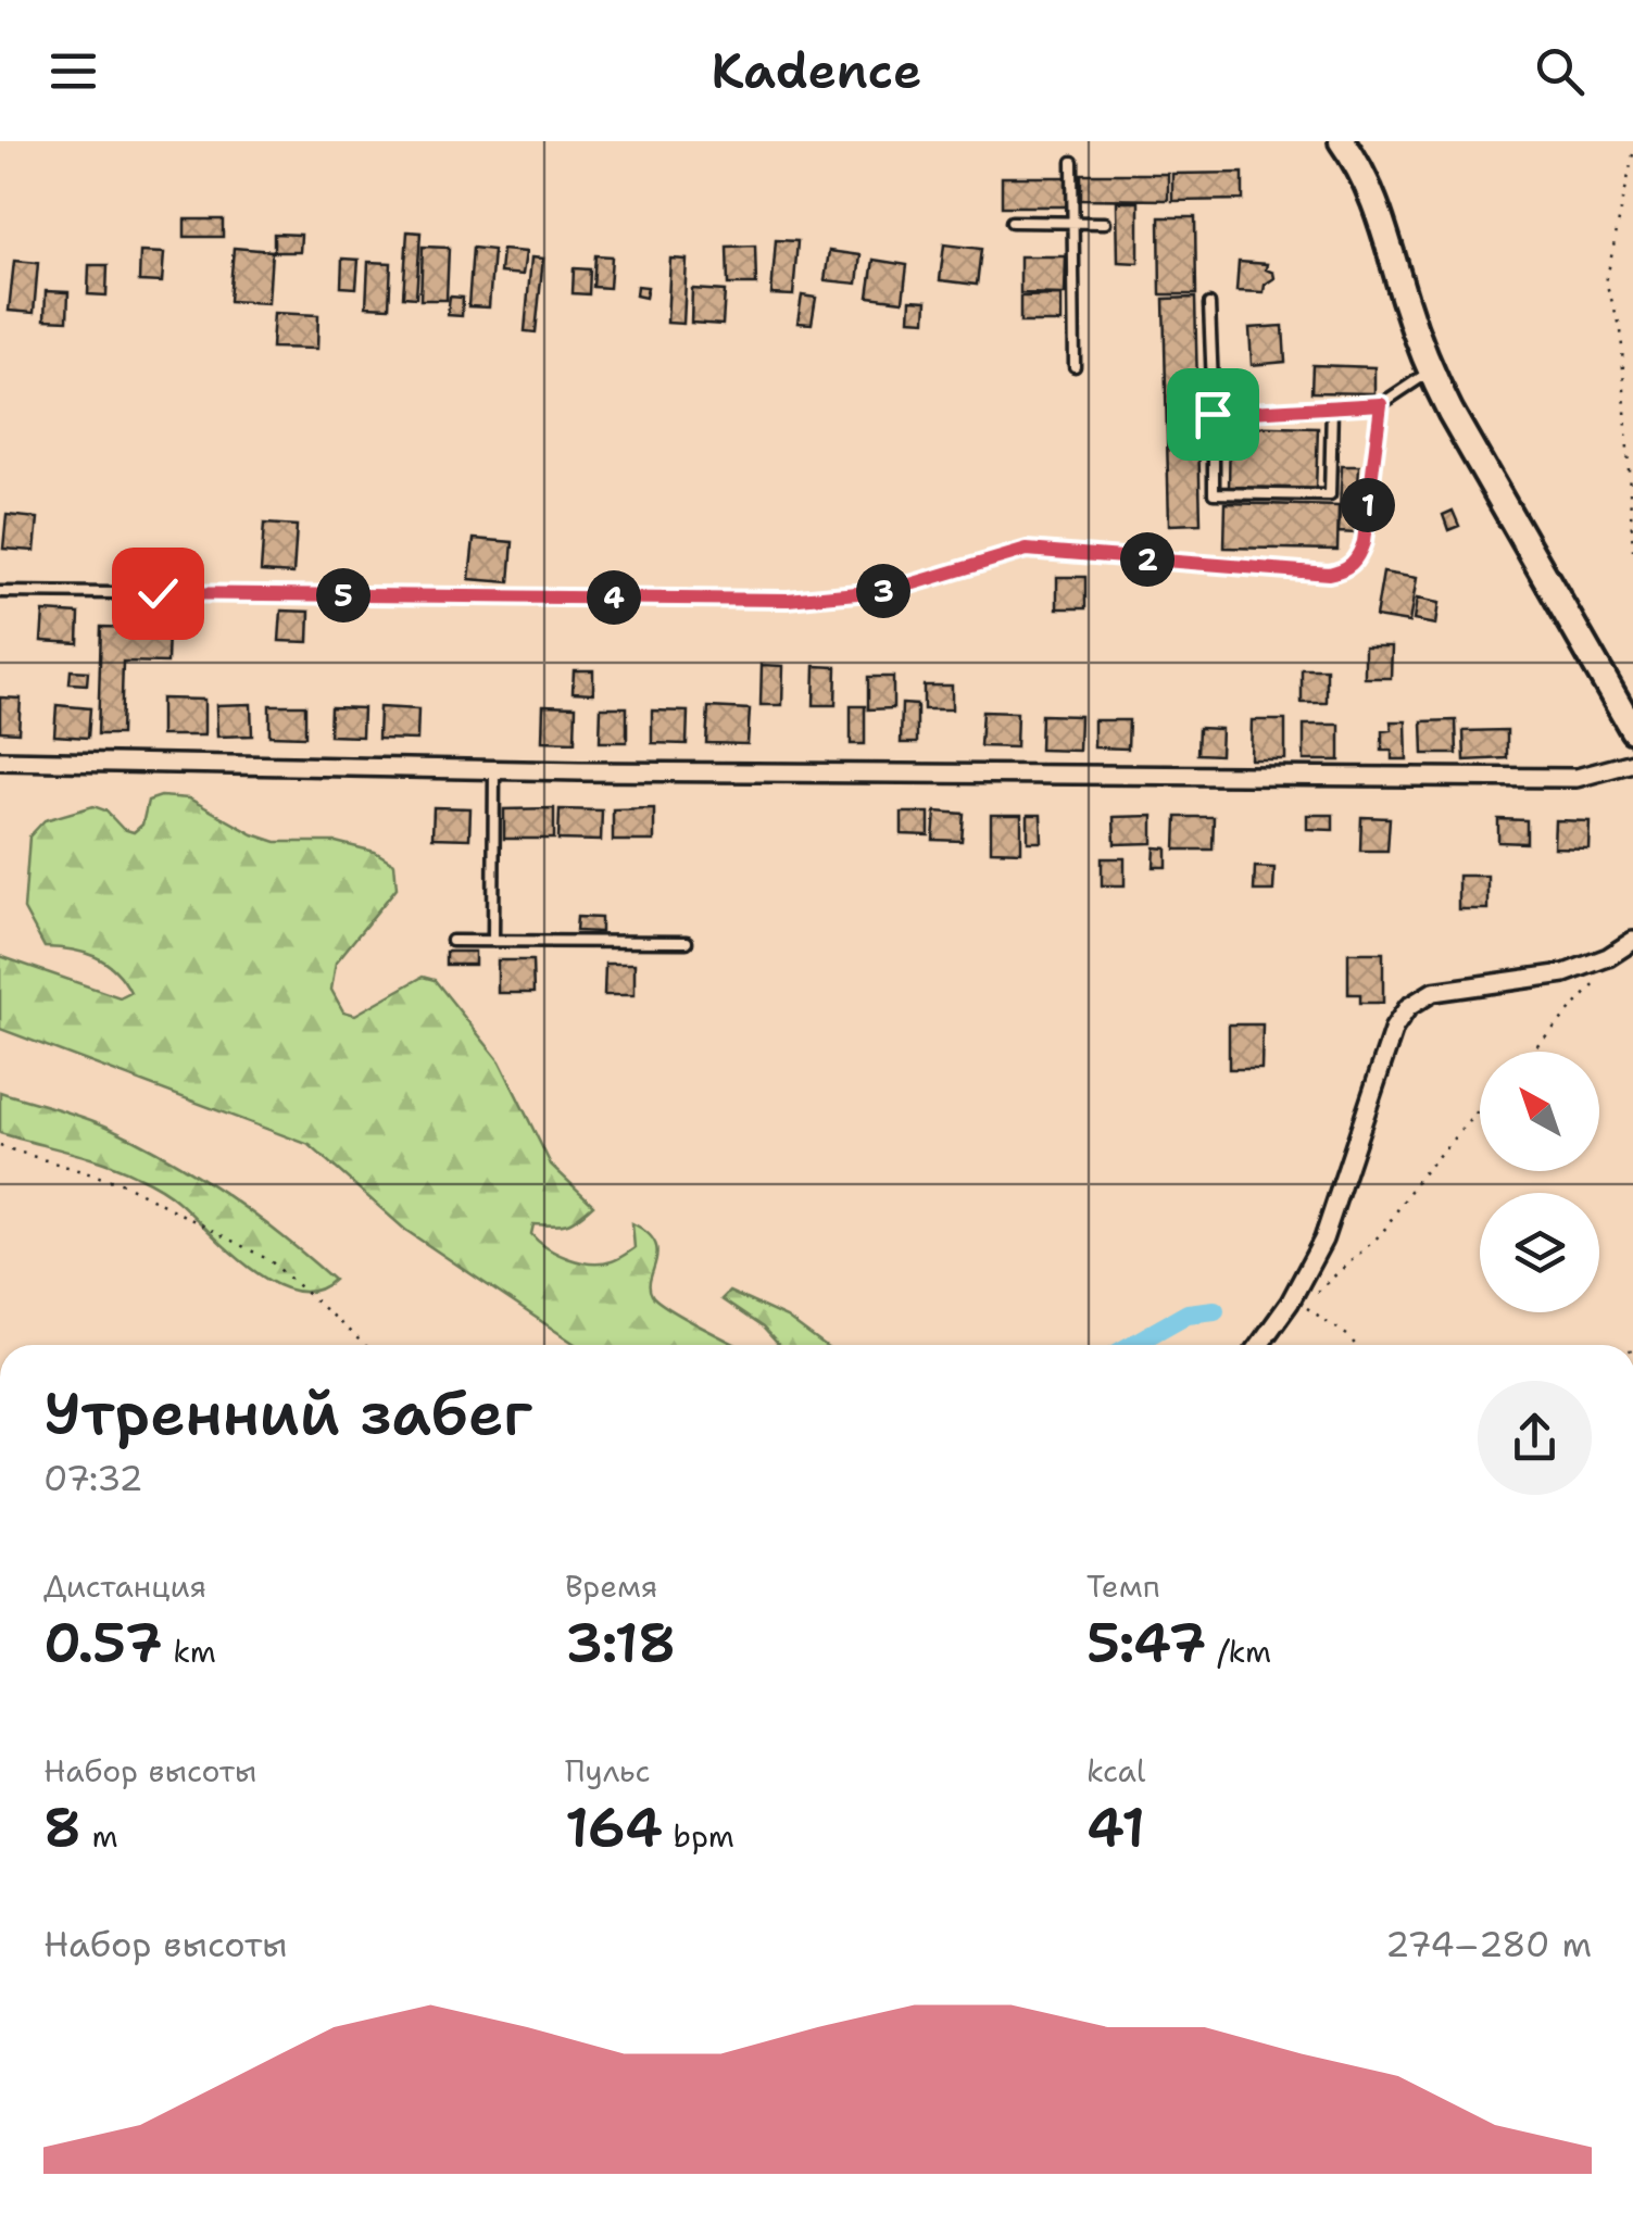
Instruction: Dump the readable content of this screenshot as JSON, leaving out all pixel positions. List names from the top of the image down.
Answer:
{
  "north": "top left",
  "page": {
    "header": "Kadence",
    "pins": [
      "1",
      "2",
      "3",
      "5",
      "4"
    ],
    "heading": ["Утренний забег", "07:32"],
    "stats": [
      ["Дистанция", "0.57 km"],
      ["Время", "3:18"],
      ["Темп", "5:47 /km"],
      ["Набор высоты", "8 m"],
      ["Пульс", "164 bpm"],
      ["kcal", "41"]
    ],
    "chart": ["Набор высоты", "274–280 m"]
  }
}
